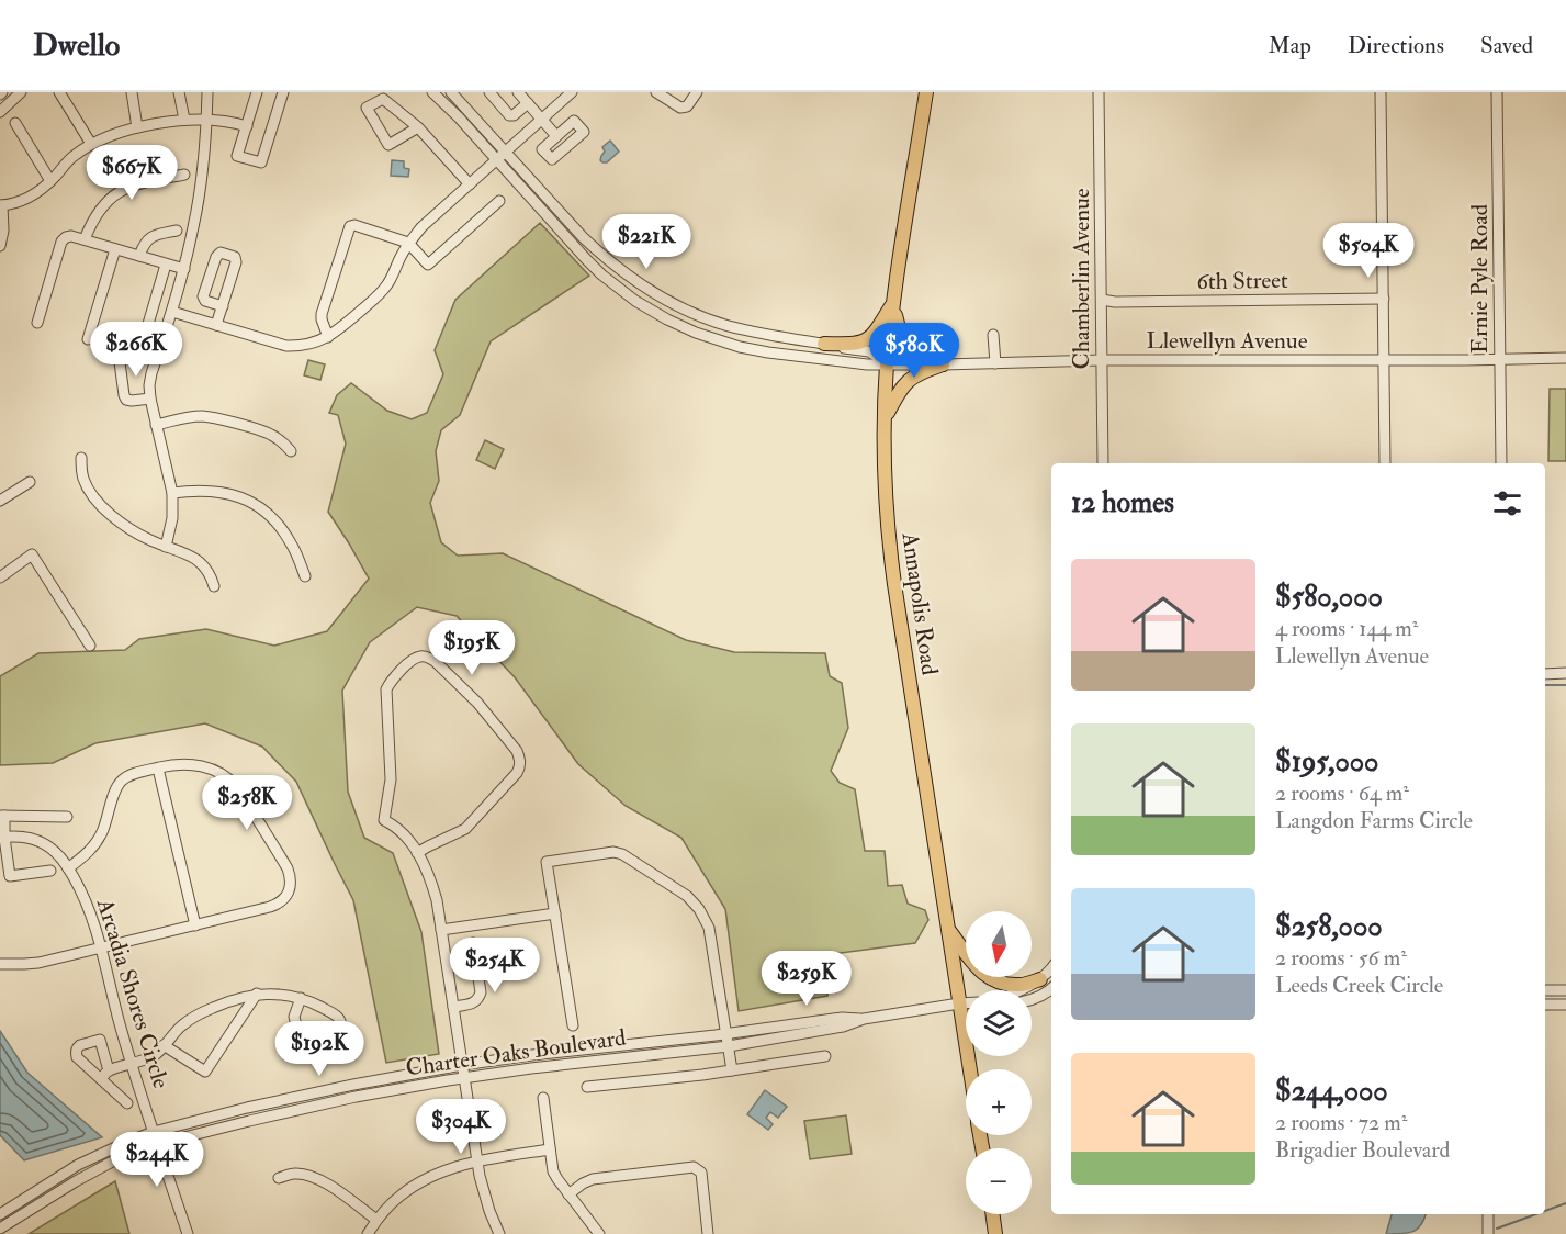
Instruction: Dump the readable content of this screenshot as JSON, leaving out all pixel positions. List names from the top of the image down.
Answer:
{
  "streets": {
    "main road": ["Annapolis Road"],
    "street": [
      "Chamberlin Avenue",
      "Ernie Pyle Road",
      "6th Street",
      "Llewellyn Avenue",
      "Arcadia Shores Circle",
      "Charter Oaks Boulevard"
    ]
  },
  "crossings": [
    ["Chamberlin Avenue", "6th Street"],
    ["Chamberlin Avenue", "Llewellyn Avenue"],
    ["Ernie Pyle Road", "Llewellyn Avenue"],
    ["Llewellyn Avenue", "Annapolis Road"],
    ["Annapolis Road", "Charter Oaks Boulevard"],
    ["Arcadia Shores Circle", "Charter Oaks Boulevard"]
  ],
  "north": "bottom",
  "page": {
    "header": "Dwello",
    "nav": ["Map", "Directions", "Saved"],
    "price": [
      "$667K",
      "$221K",
      "$504K",
      "$266K",
      "$580K",
      "$195K",
      "$258K",
      "$254K",
      "$259K",
      "$192K",
      "$304K",
      "$244K"
    ],
    "heading": "12 homes",
    "list": [
      {
        "name": "$580,000",
        "note": "4 rooms · 144 m² · Llewellyn Avenue"
      },
      {
        "name": "$195,000",
        "note": "2 rooms · 64 m² · Langdon Farms Circle"
      },
      {
        "name": "$258,000",
        "note": "2 rooms · 56 m² · Leeds Creek Circle"
      },
      {
        "name": "$244,000",
        "note": "2 rooms · 72 m² · Brigadier Boulevard"
      }
    ],
    "map_buttons": ["+", "−"]
  }
}
